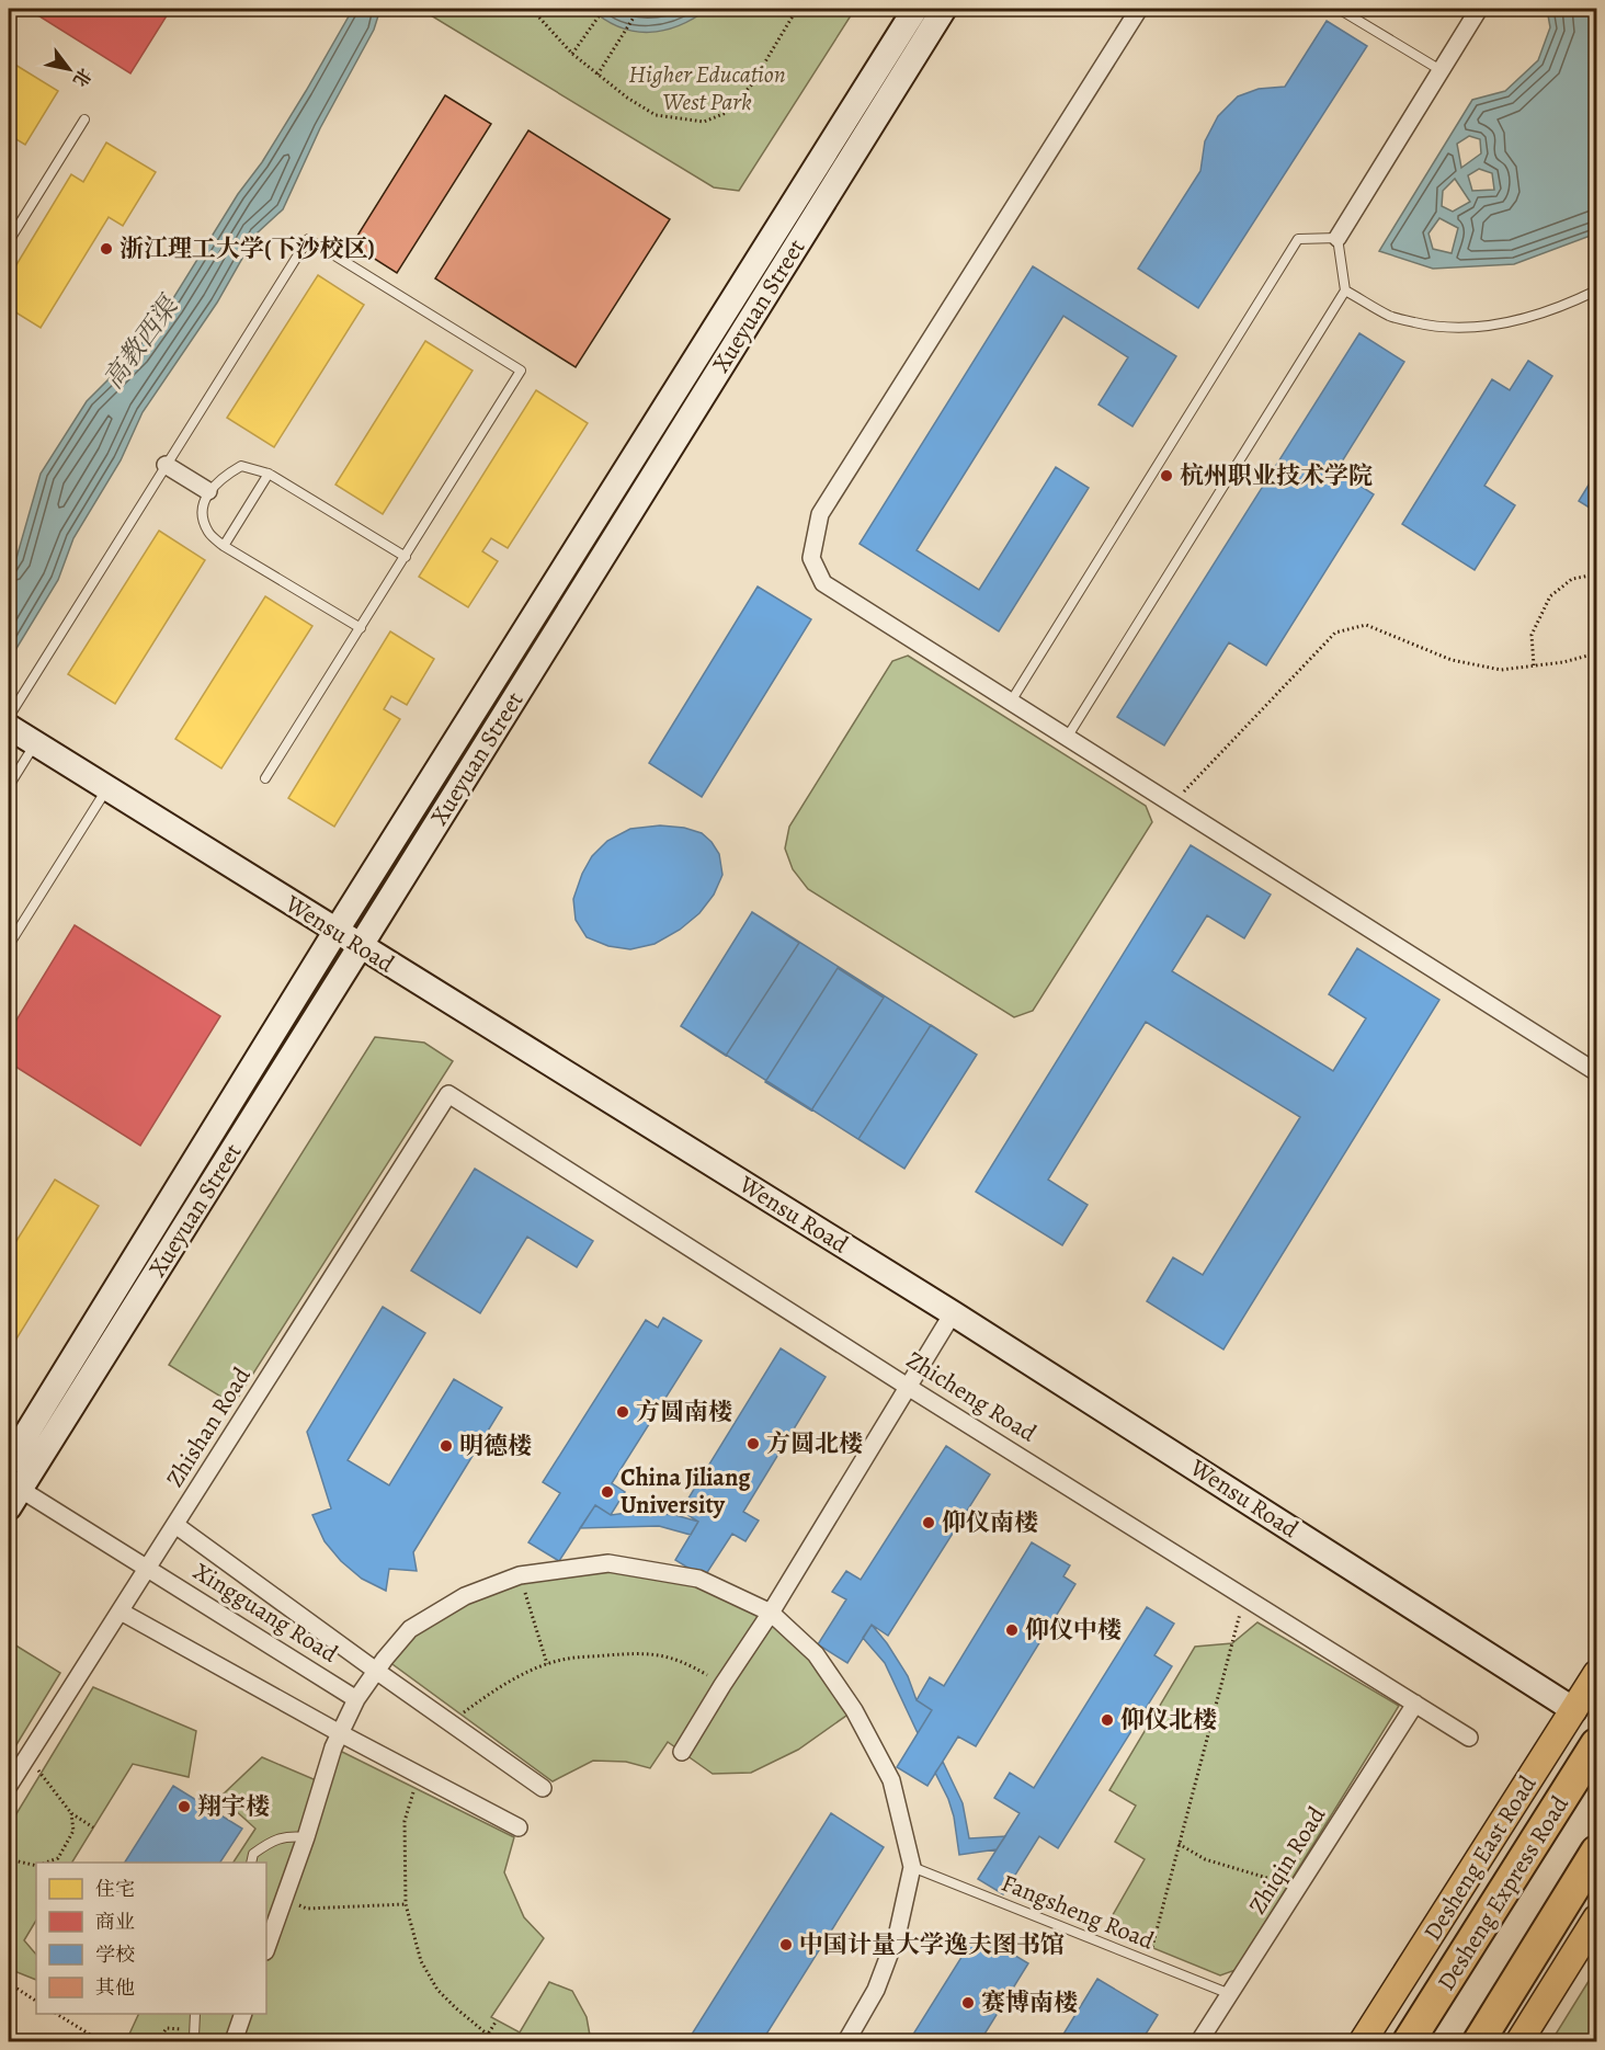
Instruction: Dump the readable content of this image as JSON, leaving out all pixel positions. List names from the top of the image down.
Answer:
{
  "streets": {
    "highway": ["Desheng Express Road"],
    "main road": ["Xueyuan Street", "Wensu Road", "Desheng East Road"],
    "street": [
      "Zhicheng Road",
      "Zhishan Road",
      "Xingguang Road",
      "Zhiqin Road"
    ],
    "lane": ["Fangsheng Road"]
  },
  "crossings": [
    ["Xueyuan Street", "Wensu Road"],
    ["Xueyuan Street", "Xingguang Road"],
    ["Wensu Road", "Desheng East Road"],
    ["Zhicheng Road", "Zhishan Road"],
    ["Zhicheng Road", "Zhiqin Road"],
    ["Zhishan Road", "Xingguang Road"],
    ["Zhiqin Road", "Fangsheng Road"]
  ],
  "water": ["高教西渠"],
  "parks": ["Higher Education West Park"],
  "places": [
    "浙江理工大学(下沙校区)",
    "杭州职业技术学院",
    "方圆南楼",
    "方圆北楼",
    "明德楼",
    "China Jiliang University",
    "仰仪南楼",
    "仰仪中楼",
    "仰仪北楼",
    "翔宇楼",
    "中国计量大学逸夫图书馆",
    "赛博南楼"
  ],
  "legend": [
    "住宅",
    "商业",
    "学校",
    "其他"
  ],
  "north": "bottom right"
}
